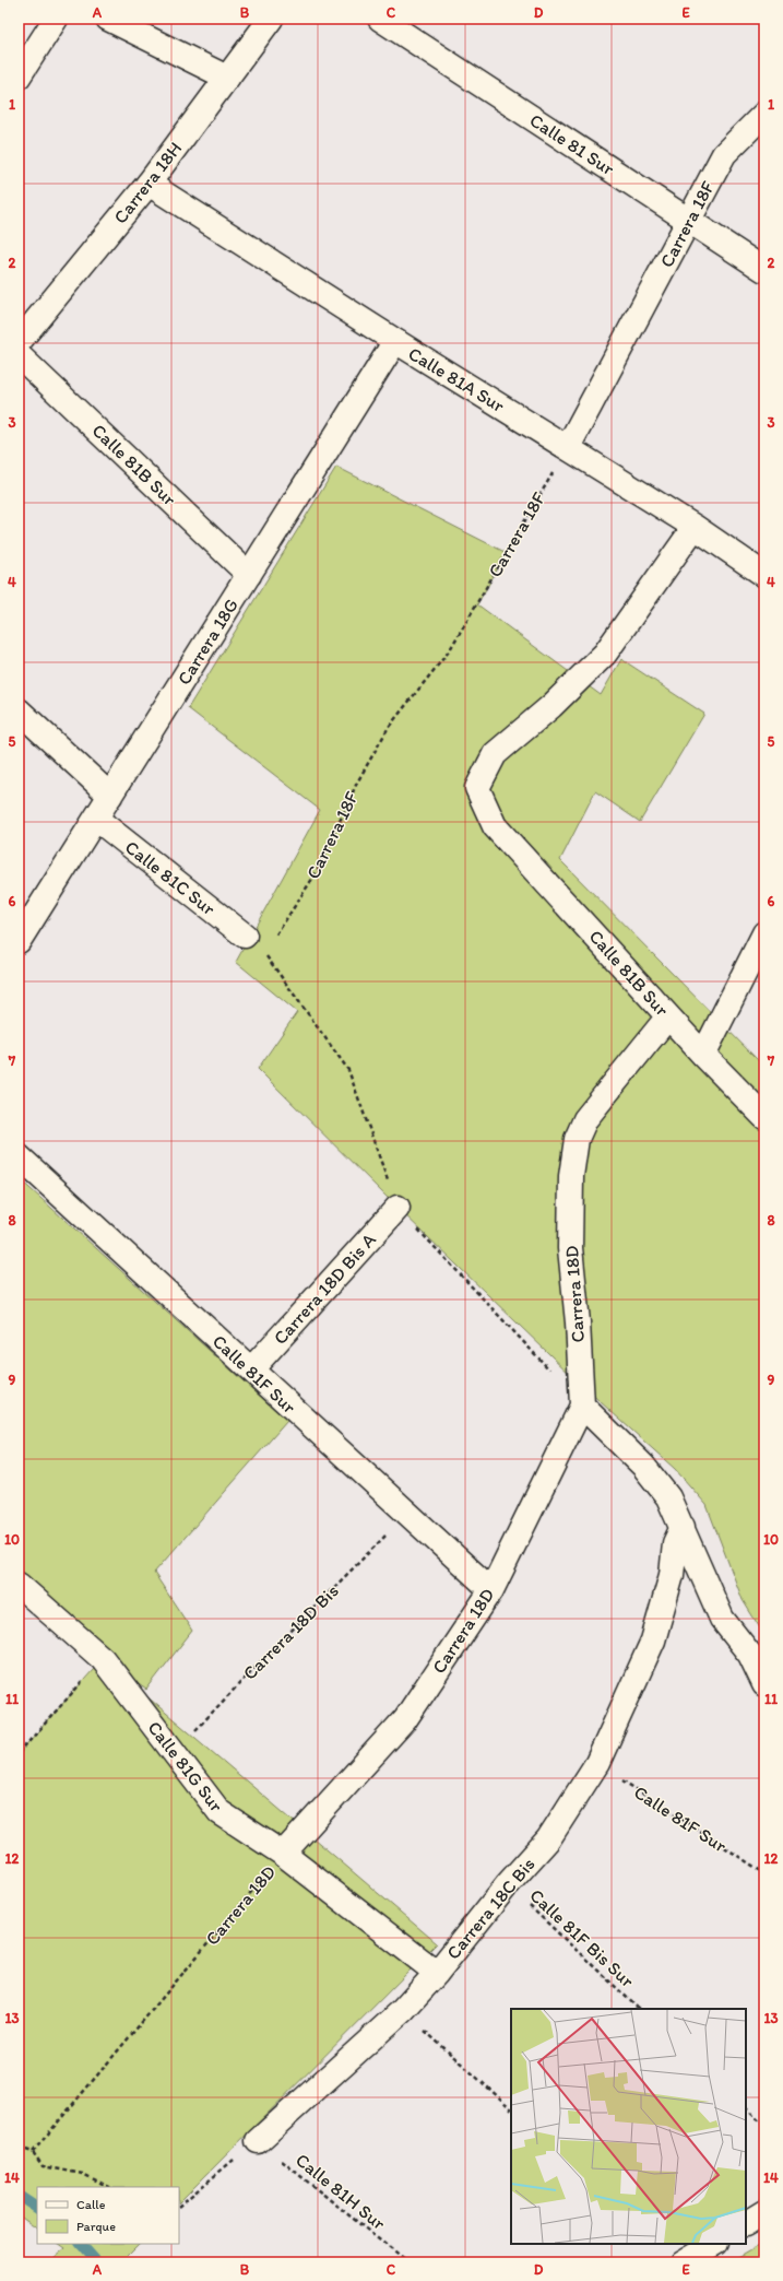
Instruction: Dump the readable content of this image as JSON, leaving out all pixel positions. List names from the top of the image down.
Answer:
{
  "streets": {
    "street": [
      "Calle 81 Sur",
      "Carrera 18H",
      "Carrera 18F",
      "Calle 81A Sur",
      "Calle 81B Sur",
      "Carrera 18G",
      "Calle 81C Sur",
      "Carrera 18D Bis A",
      "Carrera 18D",
      "Calle 81F Sur",
      "Calle 81G Sur",
      "Carrera 18C Bis"
    ],
    "path": ["Carrera 18D Bis", "Calle 81F Bis Sur", "Calle 81H Sur"]
  },
  "crossings": [
    ["Calle 81 Sur", "Carrera 18F"],
    ["Carrera 18H", "Calle 81A Sur"],
    ["Carrera 18F", "Calle 81A Sur"],
    ["Calle 81A Sur", "Calle 81B Sur"],
    ["Calle 81A Sur", "Carrera 18G"],
    ["Calle 81B Sur", "Carrera 18G"],
    ["Calle 81B Sur", "Carrera 18D"],
    ["Carrera 18G", "Calle 81C Sur"],
    ["Carrera 18D Bis A", "Calle 81F Sur"],
    ["Carrera 18D", "Calle 81F Sur"],
    ["Carrera 18D", "Calle 81G Sur"],
    ["Calle 81F Sur", "Carrera 18D Bis"],
    ["Calle 81F Sur", "Carrera 18C Bis"],
    ["Carrera 18D Bis", "Calle 81G Sur"],
    ["Calle 81G Sur", "Carrera 18C Bis"],
    ["Carrera 18C Bis", "Calle 81F Bis Sur"],
    ["Carrera 18C Bis", "Calle 81H Sur"]
  ],
  "legend": ["Calle", "Parque"],
  "grid": {
    "columns": [
      "A",
      "B",
      "C",
      "D",
      "E"
    ],
    "rows": [
      "1",
      "2",
      "3",
      "4",
      "5",
      "6",
      "7",
      "8",
      "9",
      "10",
      "11",
      "12",
      "13",
      "14"
    ]
  }
}
